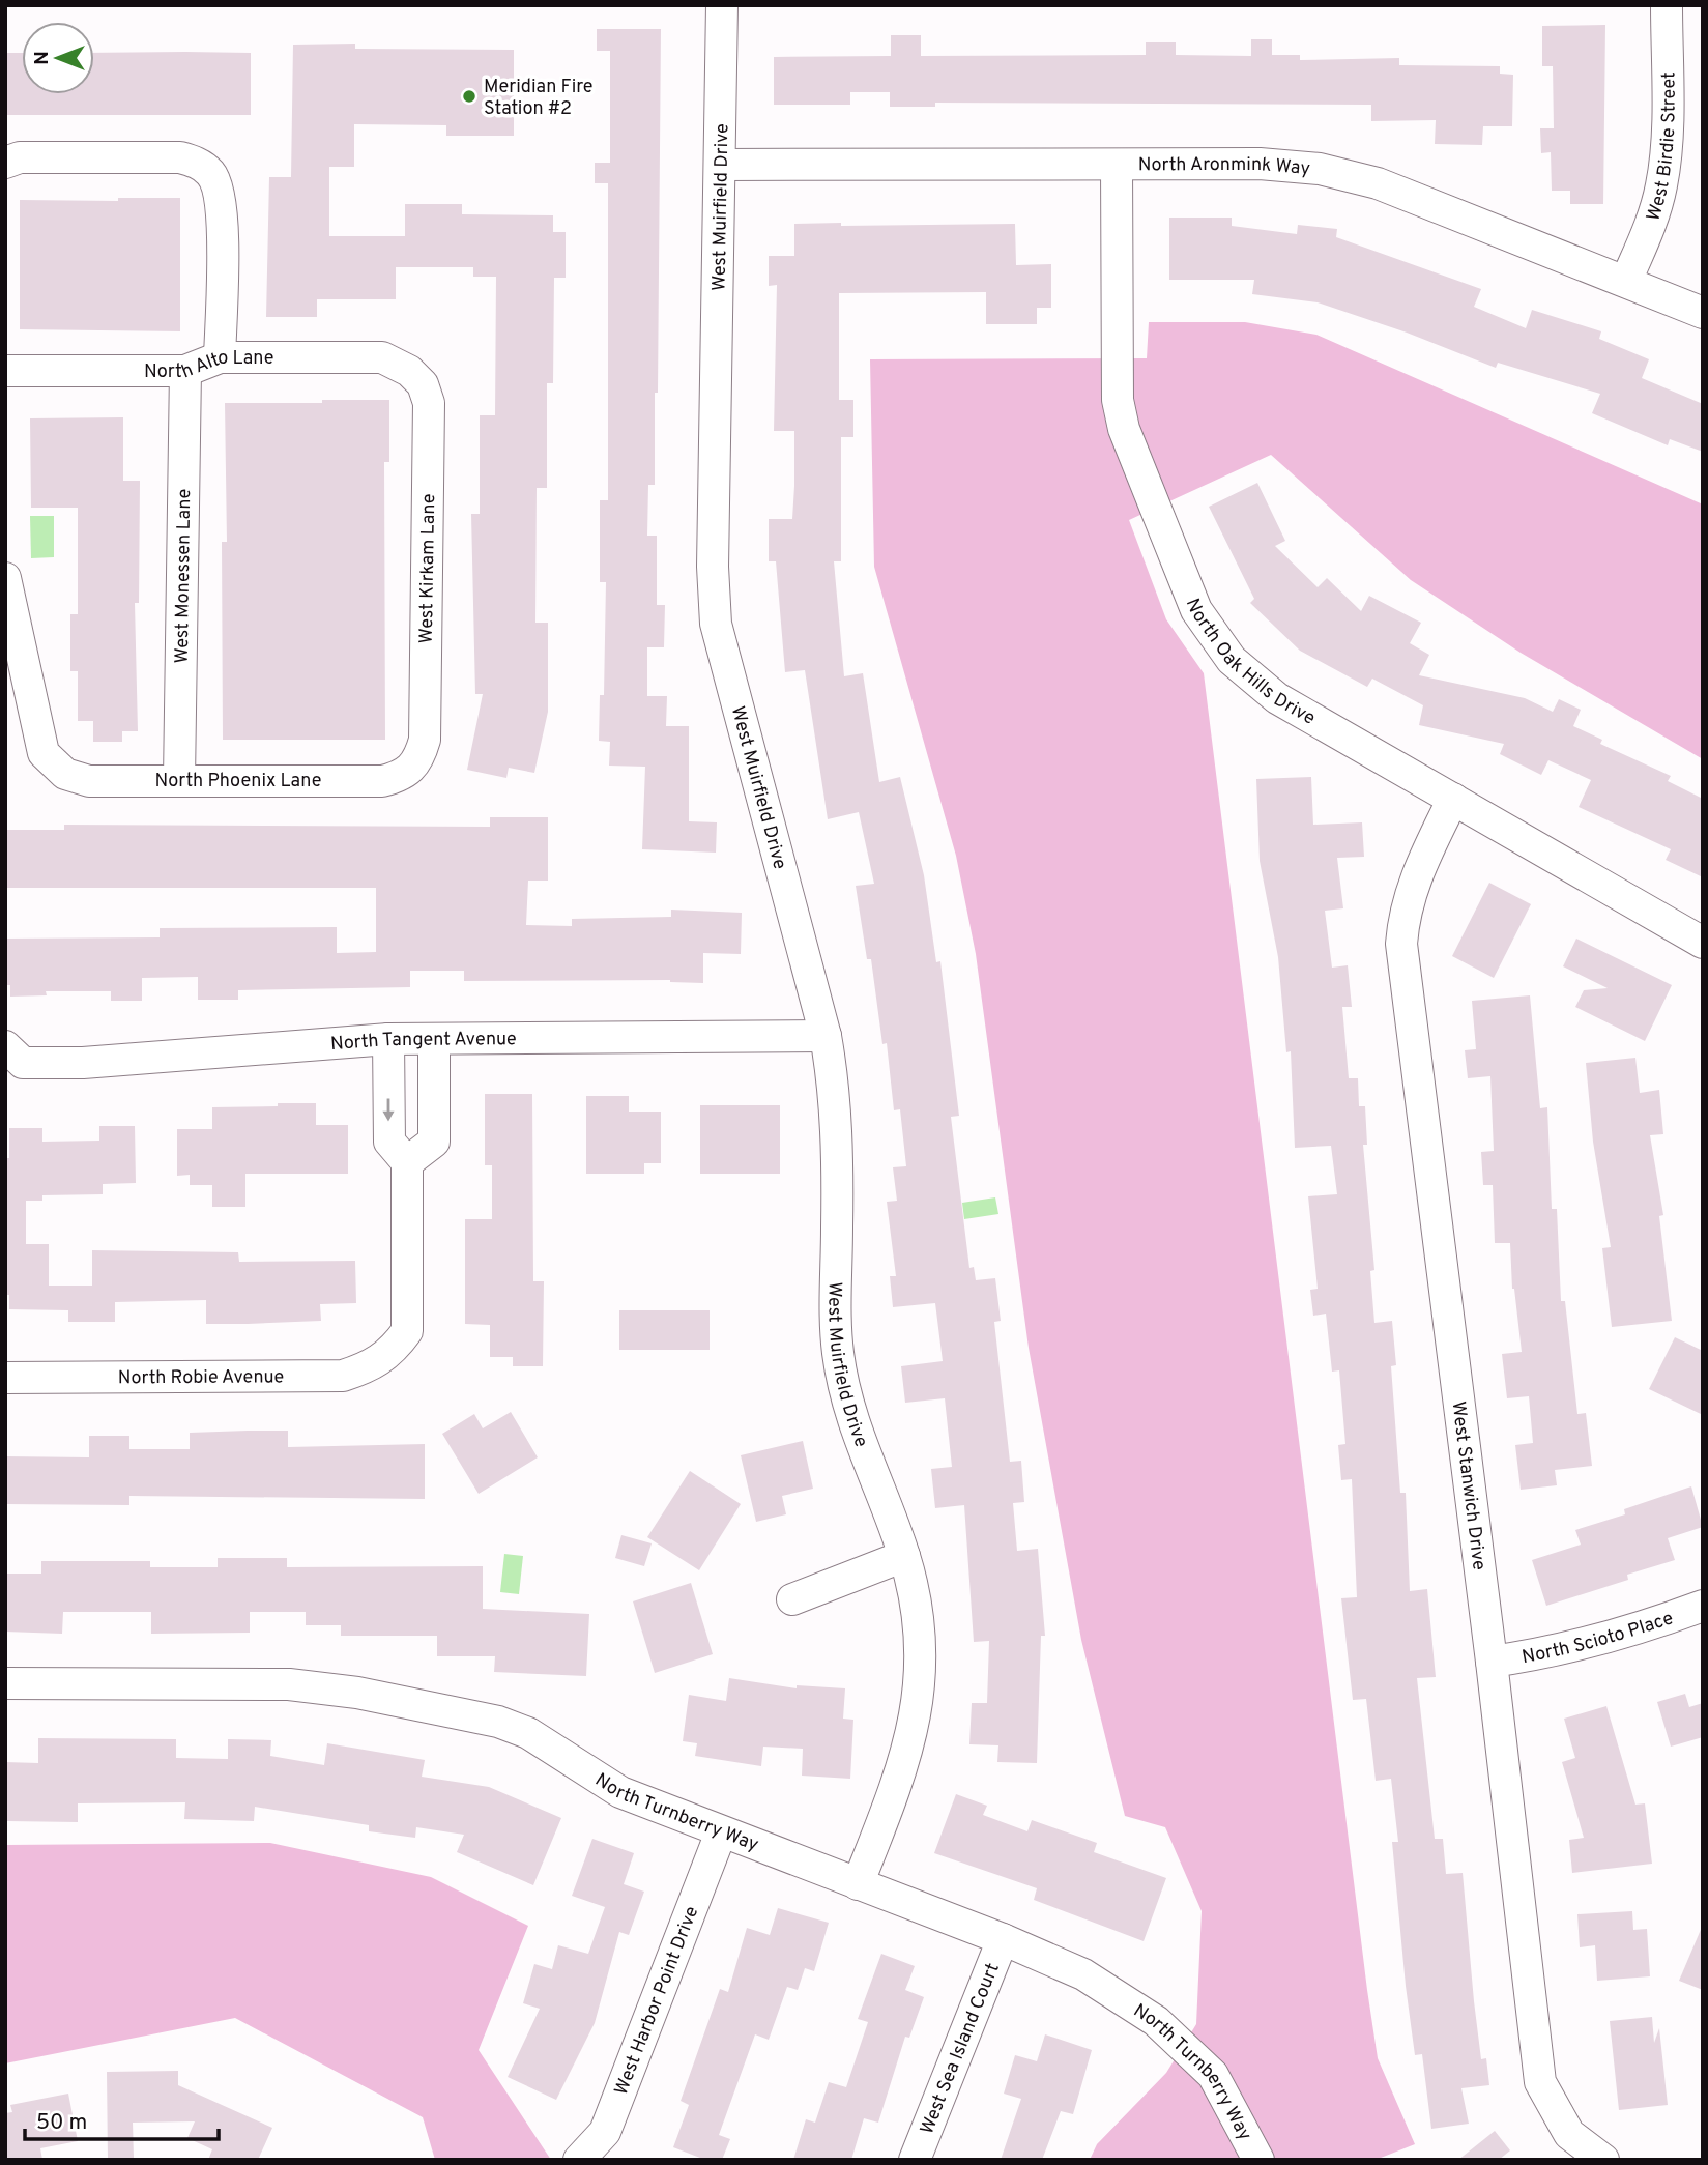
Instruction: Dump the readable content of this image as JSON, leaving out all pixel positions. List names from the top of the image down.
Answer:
{
  "streets": {
    "street": [
      "West Birdie Street",
      "North Aronmink Way",
      "West Muirfield Drive",
      "North Alto Lane",
      "West Kirkam Lane",
      "West Monessen Lane",
      "North Oak Hills Drive",
      "North Phoenix Lane",
      "North Tangent Avenue",
      "North Robie Avenue",
      "West Stanwich Drive",
      "North Scioto Place",
      "North Turnberry Way",
      "West Harbor Point Drive",
      "West Sea Island Court"
    ]
  },
  "crossings": [
    ["West Birdie Street", "North Aronmink Way"],
    ["North Aronmink Way", "West Muirfield Drive"],
    ["North Aronmink Way", "North Oak Hills Drive"],
    ["West Muirfield Drive", "North Tangent Avenue"],
    ["West Muirfield Drive", "North Turnberry Way"],
    ["North Alto Lane", "West Kirkam Lane"],
    ["North Alto Lane", "West Monessen Lane"],
    ["West Kirkam Lane", "North Phoenix Lane"],
    ["West Monessen Lane", "North Phoenix Lane"],
    ["North Oak Hills Drive", "West Stanwich Drive"],
    ["West Stanwich Drive", "North Scioto Place"],
    ["North Turnberry Way", "West Harbor Point Drive"],
    ["North Turnberry Way", "West Sea Island Court"]
  ],
  "places": ["Meridian Fire Station #2"],
  "scale_bar": "50 m",
  "north": "left"
}
